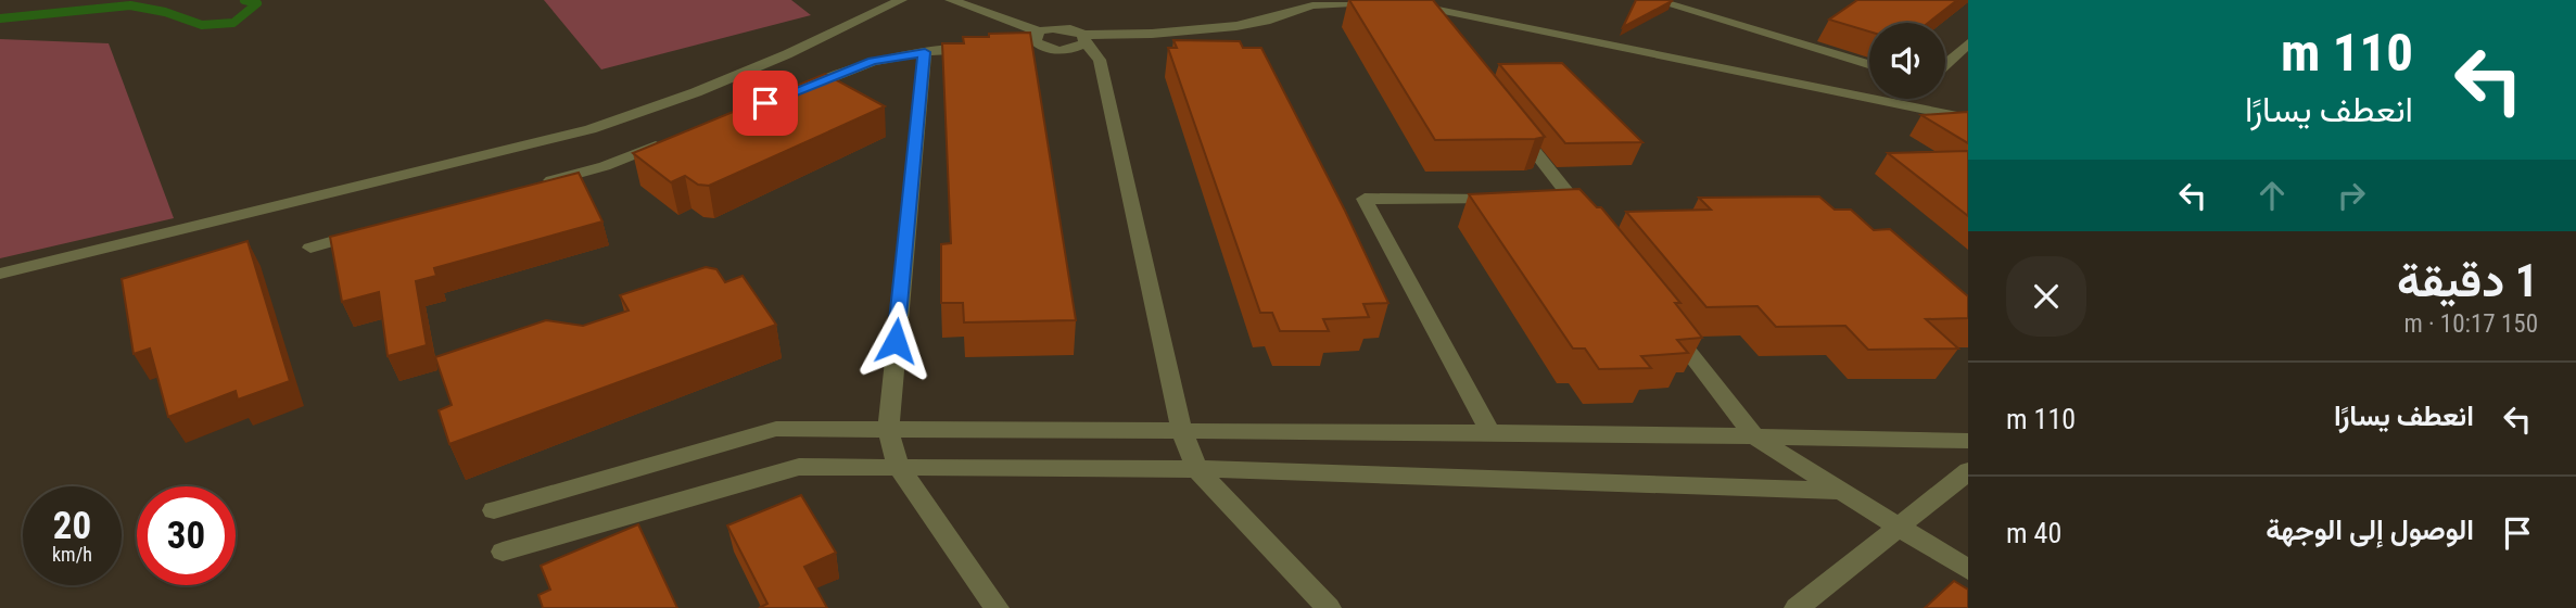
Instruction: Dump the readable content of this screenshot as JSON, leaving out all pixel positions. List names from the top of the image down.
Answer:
{
  "page": {
    "turn": ["110 m", "انعطف يسارًا"],
    "heading": ["1 دقيقة", "150 m · 10:17"],
    "list": [
      {
        "name": "انعطف يسارًا",
        "value": "110 m"
      },
      {
        "name": "الوصول إلى الوجهة",
        "value": "40 m"
      }
    ],
    "speed": "20 km/h",
    "limit": "30"
  }
}
